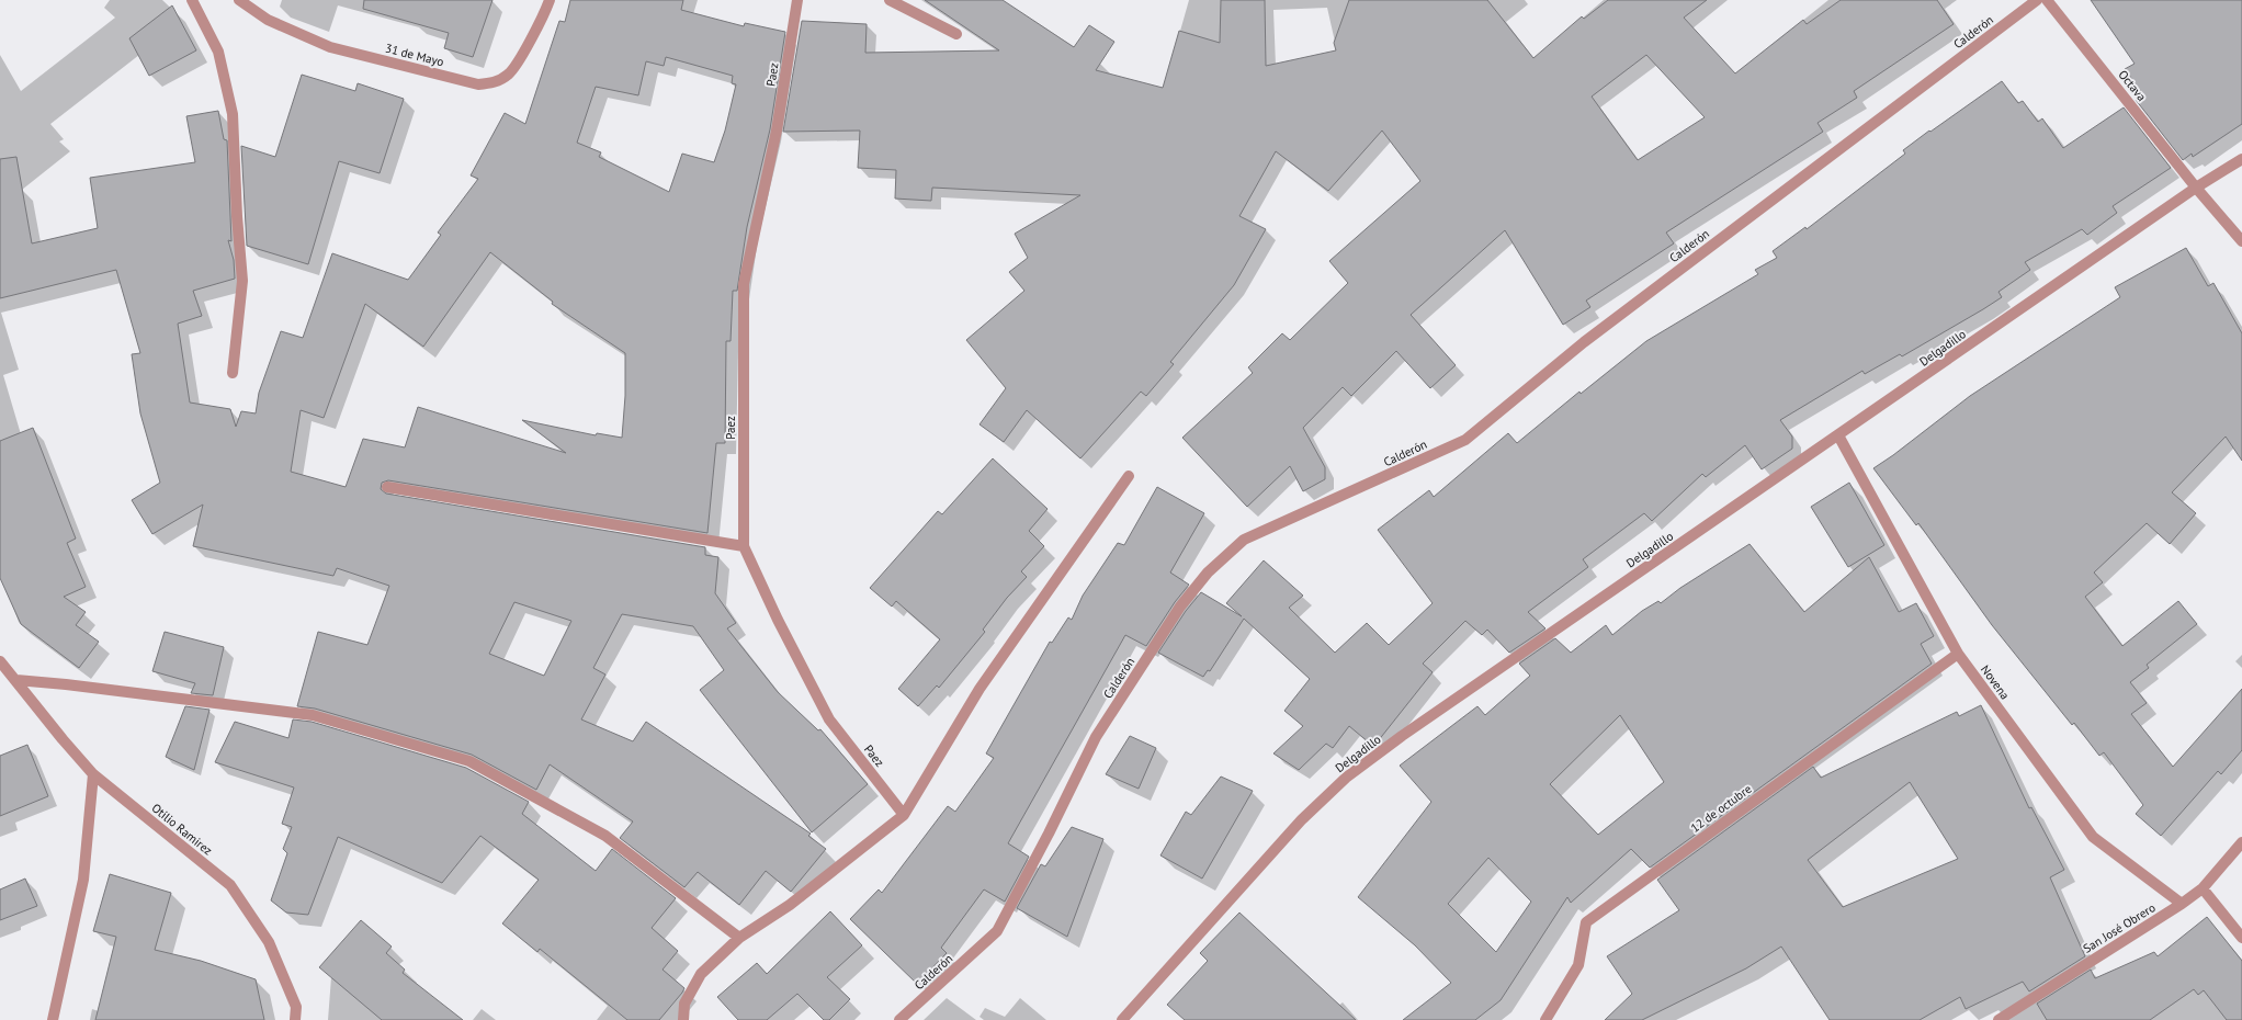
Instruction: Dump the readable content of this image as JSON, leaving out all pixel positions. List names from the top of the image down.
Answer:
{
  "streets": {
    "street": [
      "Calderón",
      "31 de Mayo",
      "Paez",
      "Octava",
      "Delgadillo",
      "Novena",
      "12 de octubre",
      "Otilio Ramirez",
      "San José Obrero"
    ]
  },
  "crossings": [
    ["Octava", "Delgadillo"],
    ["Delgadillo", "Novena"],
    ["Novena", "12 de octubre"],
    ["Novena", "San José Obrero"]
  ]
}
